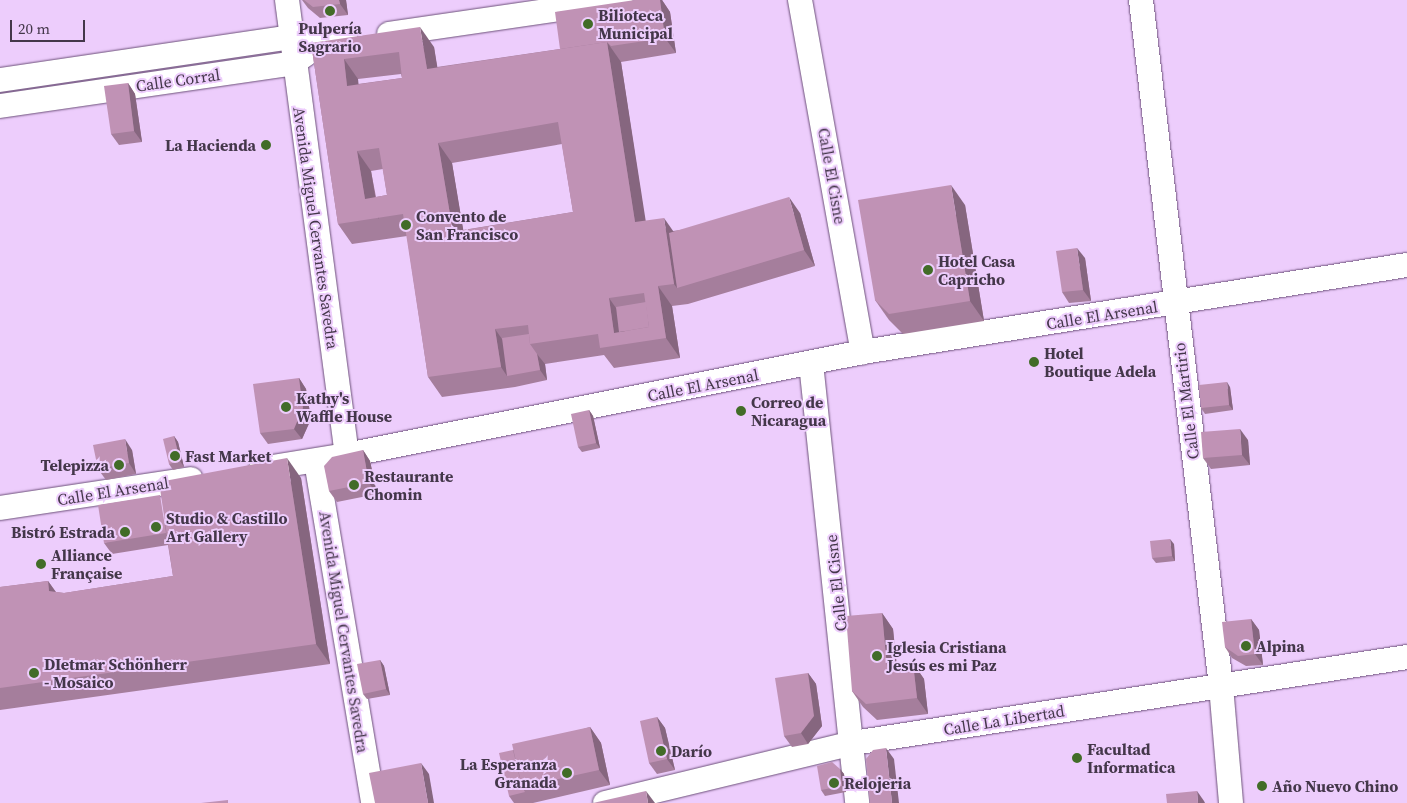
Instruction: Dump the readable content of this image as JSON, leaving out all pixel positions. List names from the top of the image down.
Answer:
{
  "streets": {
    "street": [
      "Calle Corral",
      "Calle El Cisne",
      "Avenida Miguel Cervantes Savedra",
      "Calle El Arsenal",
      "Calle El Martirio",
      "Calle La Libertad"
    ]
  },
  "crossings": [
    ["Calle Corral", "Avenida Miguel Cervantes Savedra"],
    ["Calle El Cisne", "Calle El Arsenal"],
    ["Calle El Cisne", "Calle La Libertad"],
    ["Avenida Miguel Cervantes Savedra", "Calle El Arsenal"],
    ["Calle El Arsenal", "Calle El Martirio"],
    ["Calle El Martirio", "Calle La Libertad"]
  ],
  "places": [
    "Pulpería Sagrario",
    "Bilioteca Municipal",
    "La Hacienda",
    "Convento de San Francisco",
    "Hotel Casa Capricho",
    "Hotel Boutique Adela",
    "Kathy's Waffle House",
    "Correo de Nicaragua",
    "Fast Market",
    "Telepizza",
    "Restaurante Chomin",
    "Studio & Castillo Art Gallery",
    "Bistró Estrada",
    "Alliance Française",
    "Alpina",
    "Iglesia Cristiana Jesús es mi Paz",
    "DIetmar Schönherr - Mosaico",
    "Darío",
    "Facultad Informatica",
    "La Esperanza Granada",
    "Relojeria",
    "Año Nuevo Chino"
  ],
  "scale_bar": "20 m"
}
